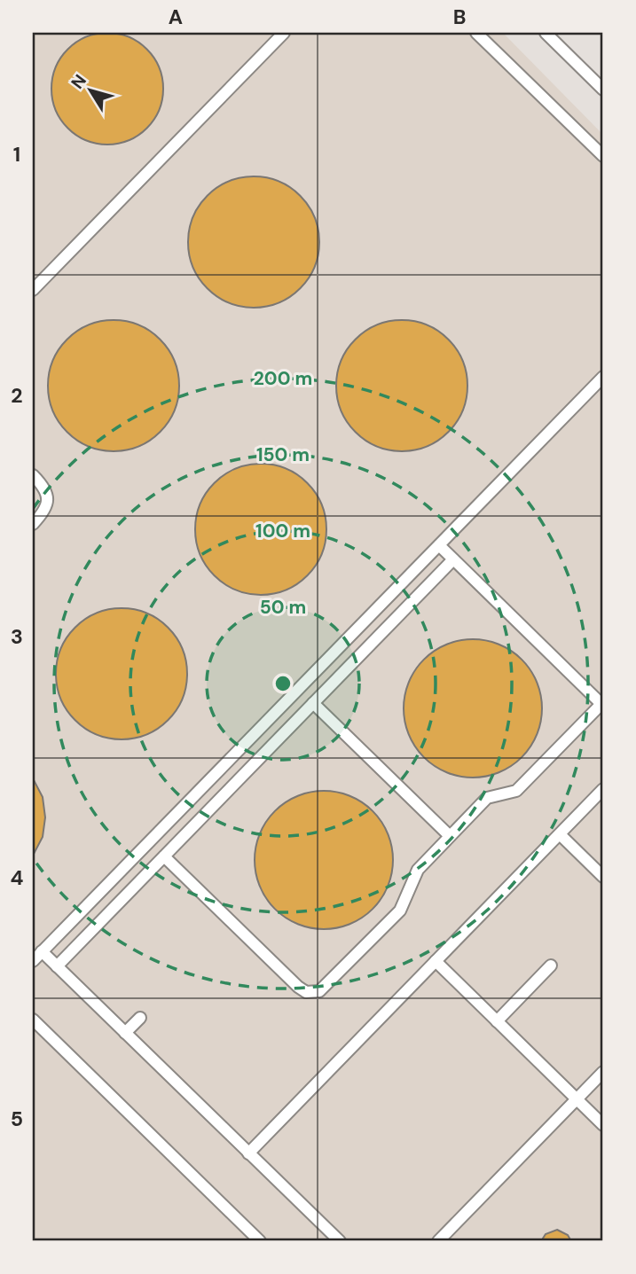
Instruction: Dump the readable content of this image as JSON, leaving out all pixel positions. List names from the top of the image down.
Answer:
{
  "north": "top left",
  "grid": {
    "columns": ["A", "B"],
    "rows": [
      "1",
      "2",
      "3",
      "4",
      "5"
    ]
  },
  "rings": [
    "200 m",
    "150 m",
    "100 m",
    "50 m"
  ]
}
